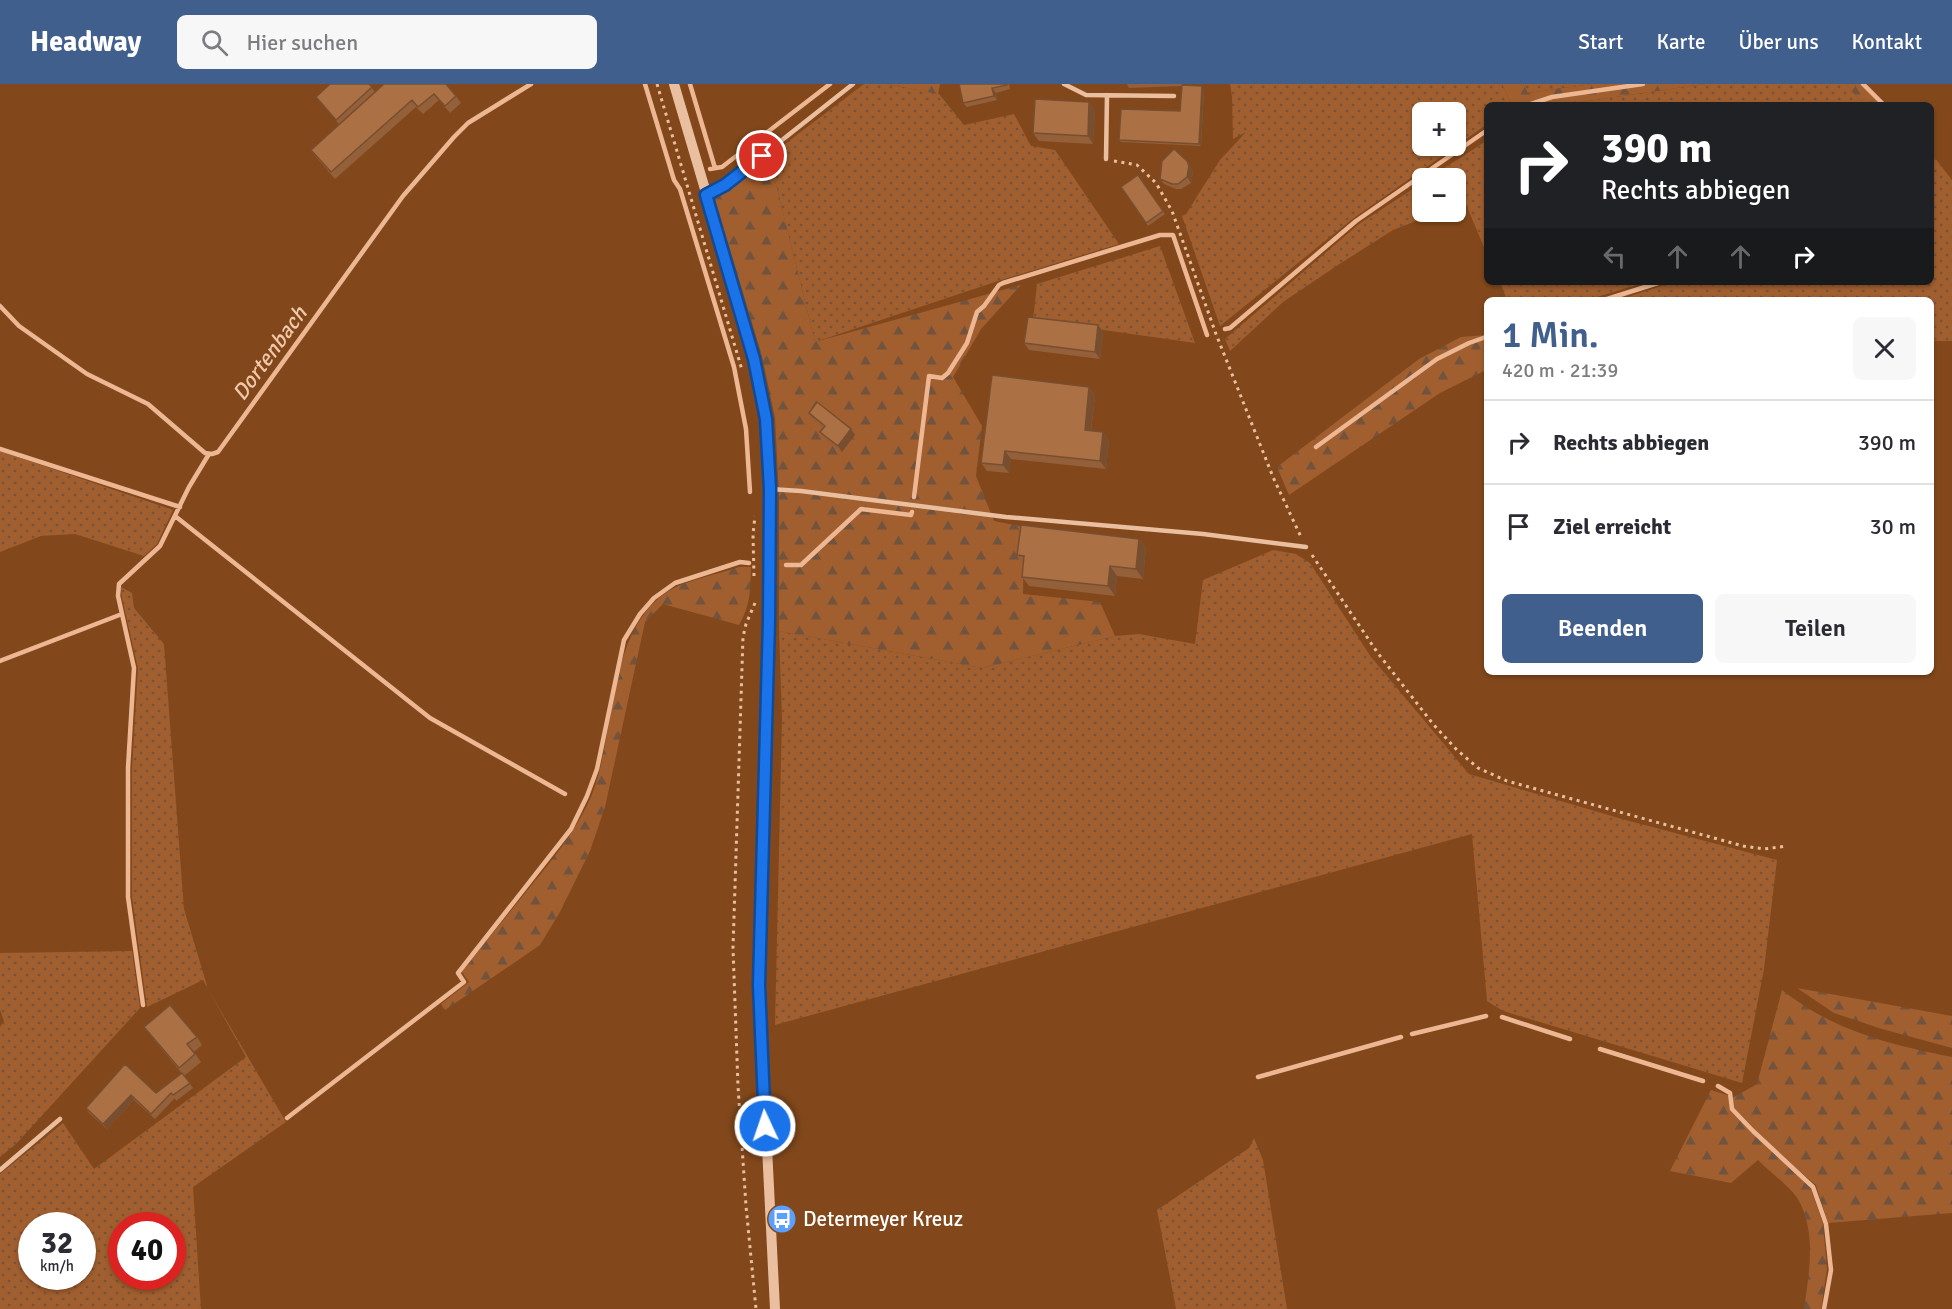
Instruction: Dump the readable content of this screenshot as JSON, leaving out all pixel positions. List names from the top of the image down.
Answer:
{
  "water": ["Dortenbach"],
  "places": {
    "bus stop": ["Determeyer Kreuz"]
  },
  "page": {
    "header": "Headway",
    "search": "Hier suchen",
    "nav": [
      "Start",
      "Karte",
      "Über uns",
      "Kontakt"
    ],
    "map_buttons": ["+", "−"],
    "turn": ["390 m", "Rechts abbiegen"],
    "heading": ["1 Min.", "420 m · 21:39"],
    "list": [
      {
        "name": "Rechts abbiegen",
        "value": "390 m"
      },
      {
        "name": "Ziel erreicht",
        "value": "30 m"
      }
    ],
    "buttons": ["Beenden", "Teilen"],
    "speed": "32 km/h",
    "limit": "40"
  }
}
